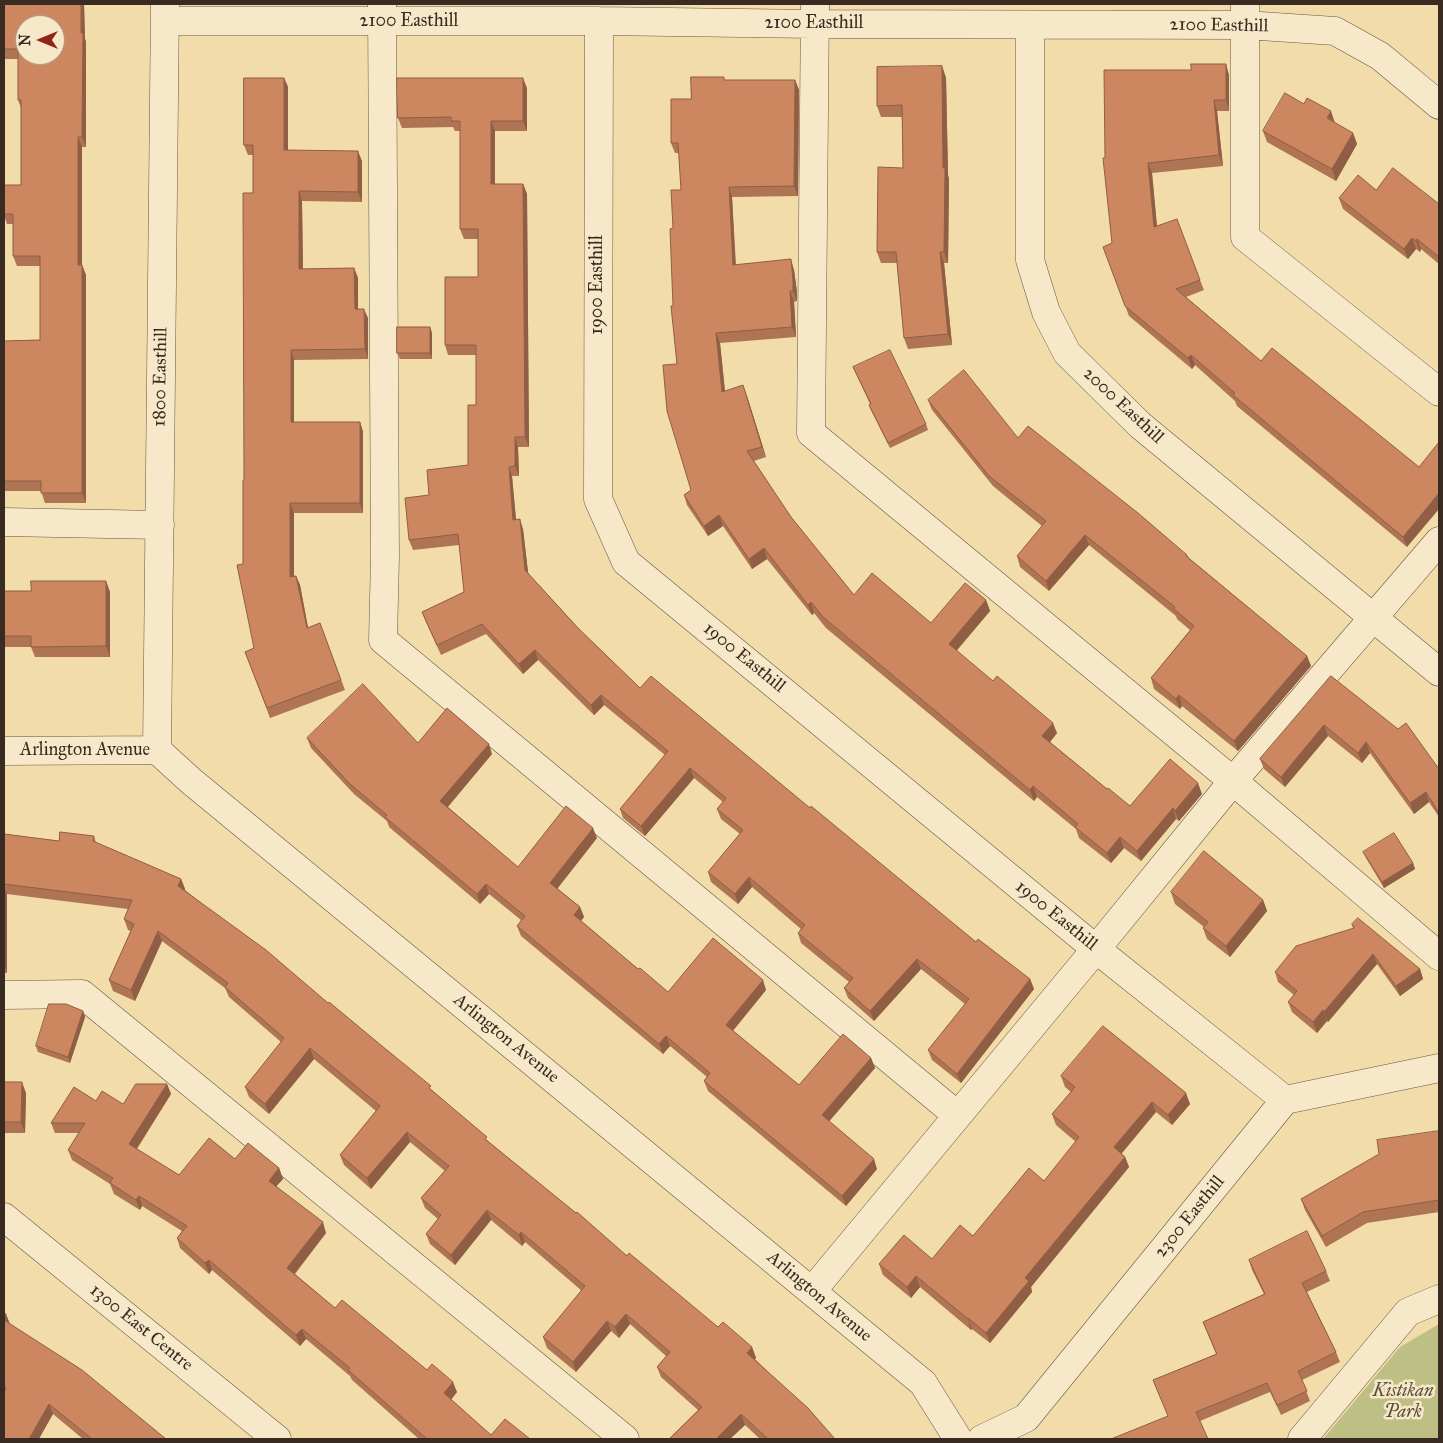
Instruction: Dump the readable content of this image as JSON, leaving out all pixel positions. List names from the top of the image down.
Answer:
{
  "streets": {
    "street": [
      "2100 Easthill",
      "1900 Easthill",
      "1800 Easthill",
      "2000 Easthill",
      "Arlington Avenue",
      "2300 Easthill",
      "1300 East Centre"
    ]
  },
  "crossings": [
    ["2100 Easthill", "1900 Easthill"],
    ["2100 Easthill", "1800 Easthill"],
    ["2100 Easthill", "2000 Easthill"],
    ["1900 Easthill", "2300 Easthill"],
    ["1800 Easthill", "Arlington Avenue"]
  ],
  "parks": ["Kistikan Park"],
  "north": "left"
}
